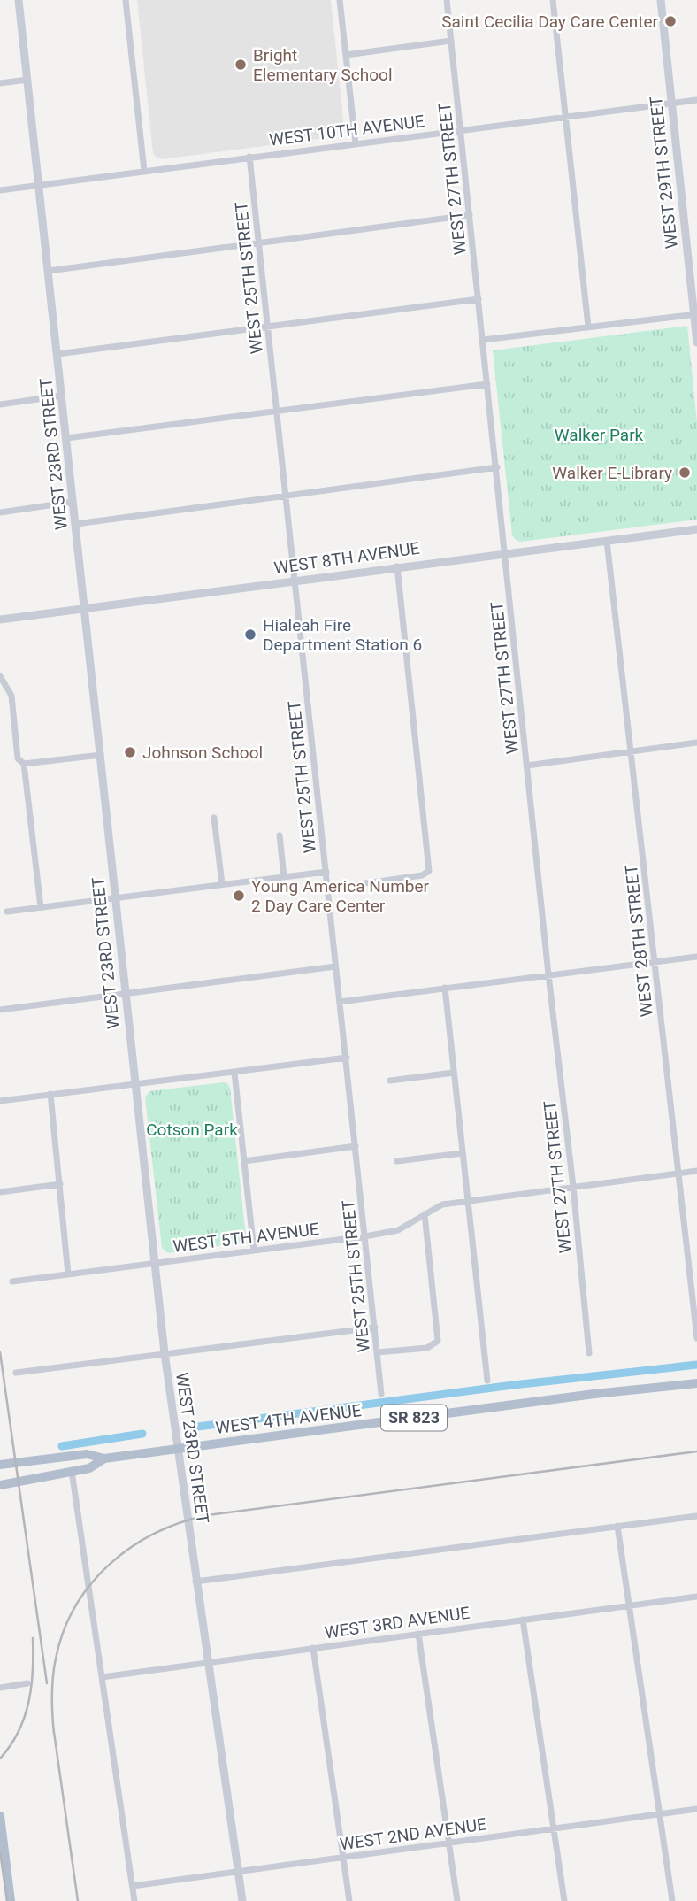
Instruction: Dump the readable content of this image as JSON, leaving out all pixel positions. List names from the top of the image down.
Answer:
{
  "streets": {
    "main road": ["SR 823", "WEST 4TH AVENUE"],
    "street": [
      "WEST 10TH AVENUE",
      "WEST 29TH STREET",
      "WEST 27TH STREET",
      "WEST 25TH STREET",
      "WEST 23RD STREET",
      "WEST 8TH AVENUE",
      "WEST 28TH STREET",
      "WEST 5TH AVENUE",
      "WEST 3RD AVENUE",
      "WEST 2ND AVENUE"
    ]
  },
  "crossings": [
    ["WEST 10TH AVENUE", "WEST 29TH STREET"],
    ["WEST 10TH AVENUE", "WEST 27TH STREET"],
    ["WEST 10TH AVENUE", "WEST 25TH STREET"],
    ["WEST 10TH AVENUE", "WEST 23RD STREET"],
    ["WEST 27TH STREET", "WEST 8TH AVENUE"],
    ["WEST 27TH STREET", "WEST 5TH AVENUE"],
    ["WEST 25TH STREET", "WEST 8TH AVENUE"],
    ["WEST 25TH STREET", "WEST 5TH AVENUE"],
    ["WEST 23RD STREET", "WEST 8TH AVENUE"],
    ["WEST 23RD STREET", "WEST 5TH AVENUE"],
    ["WEST 23RD STREET", "WEST 4TH AVENUE"],
    ["WEST 23RD STREET", "WEST 3RD AVENUE"],
    ["WEST 23RD STREET", "WEST 2ND AVENUE"],
    ["WEST 8TH AVENUE", "WEST 28TH STREET"],
    ["WEST 28TH STREET", "WEST 5TH AVENUE"]
  ],
  "parks": ["Walker Park", "Cotson Park"],
  "places": [
    "Saint Cecilia Day Care Center",
    "Bright Elementary School",
    "Walker E-Library",
    "Hialeah Fire Department Station 6",
    "Johnson School",
    "Young America Number 2 Day Care Center"
  ]
}
